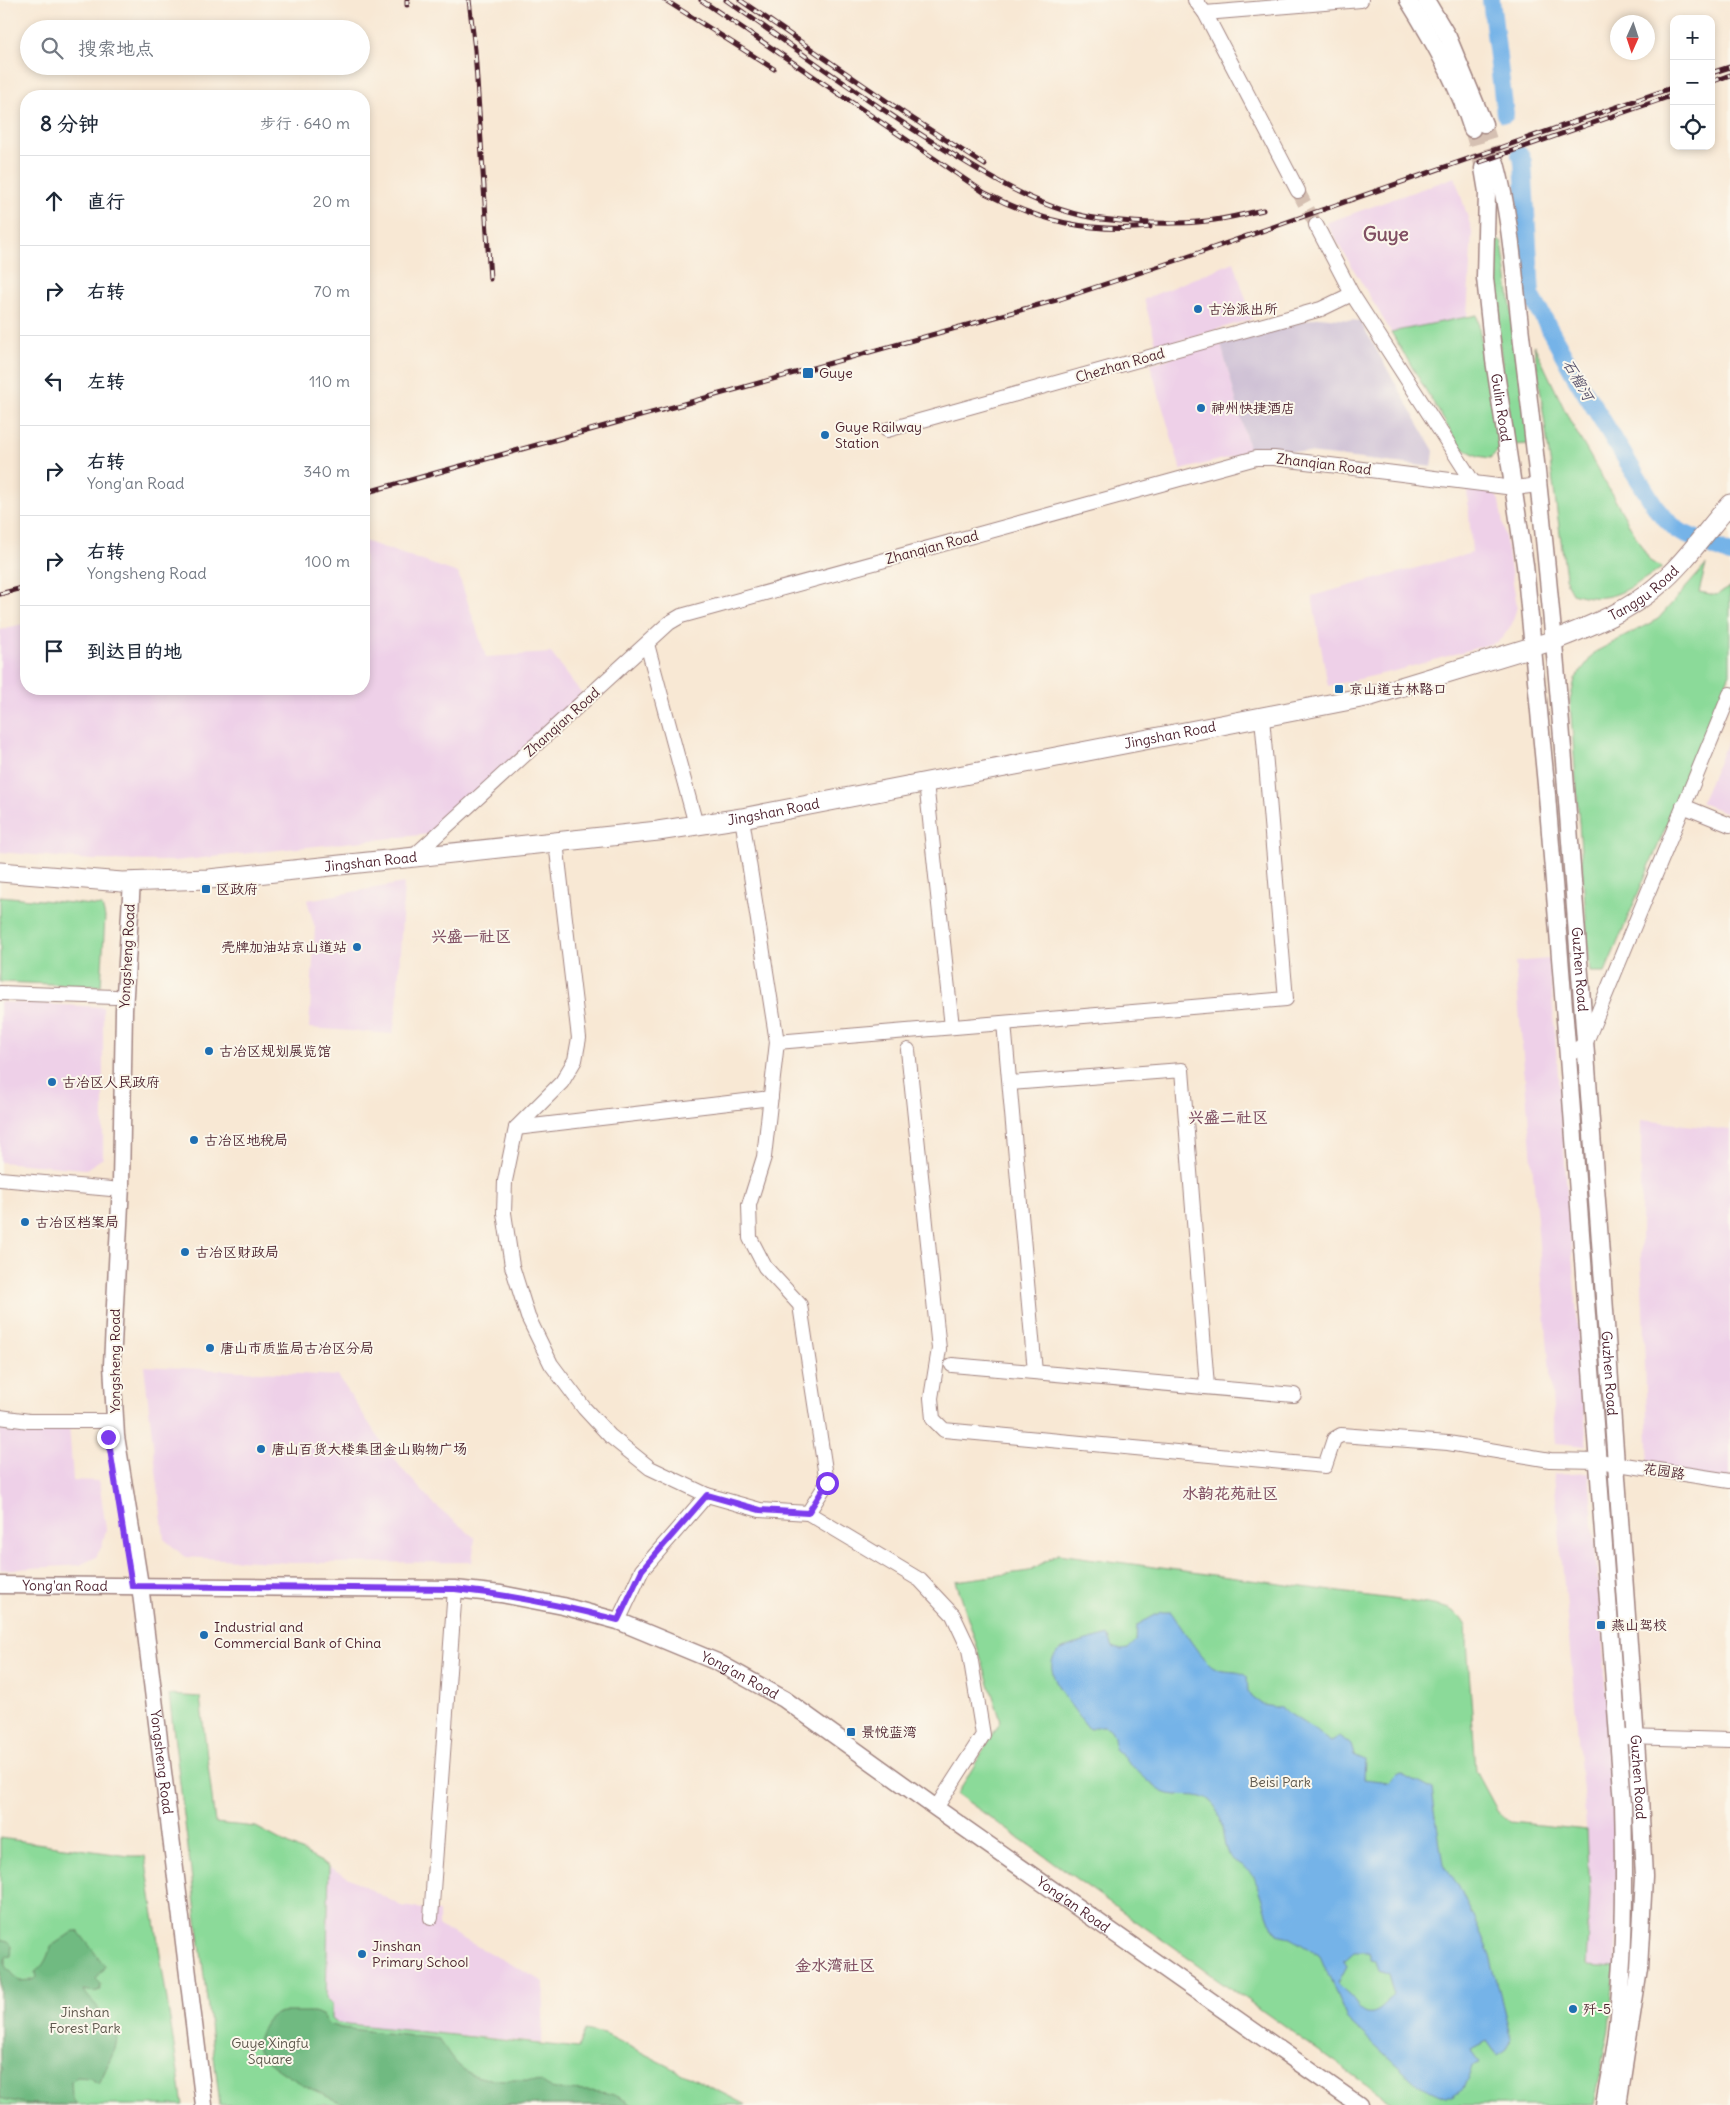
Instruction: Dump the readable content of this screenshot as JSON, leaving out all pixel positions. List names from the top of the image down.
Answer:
{
  "streets": {
    "highway": ["Tanggu Road", "Jingshan Road"],
    "main road": [
      "Gulin Road",
      "Yongsheng Road",
      "Guzhen Road",
      "Yong'an Road"
    ],
    "street": ["Chezhan Road", "Zhanqian Road", "花园路"]
  },
  "crossings": [
    ["Gulin Road", "Zhanqian Road"],
    ["Gulin Road", "Tanggu Road"],
    ["Gulin Road", "Jingshan Road"],
    ["Gulin Road", "Guzhen Road"],
    ["Zhanqian Road", "Jingshan Road"],
    ["Tanggu Road", "Jingshan Road"],
    ["Tanggu Road", "Guzhen Road"],
    ["Jingshan Road", "Yongsheng Road"],
    ["Jingshan Road", "Guzhen Road"],
    ["Yongsheng Road", "Yong'an Road"],
    ["Guzhen Road", "花园路"]
  ],
  "districts": [
    "Guye",
    "兴盛一社区",
    "兴盛二社区",
    "水韵花苑社区",
    "金水湾社区"
  ],
  "water": ["石榴河"],
  "parks": ["Beisi Park", "Jinshan Forest Park", "Guye Xingfu Square"],
  "places": {
    "other": [
      "古治派出所",
      "神州快捷酒店",
      "Guye Railway Station",
      "壳牌加油站京山道站",
      "古冶区规划展览馆",
      "古冶区人民政府",
      "古冶区地税局",
      "古冶区档案局",
      "古冶区财政局",
      "唐山市质监局古冶区分局",
      "唐山百货大楼集团金山购物广场",
      "Industrial and Commercial Bank of China",
      "Jinshan Primary School",
      "歼-5"
    ],
    "transit": [
      "Guye",
      "京山道古林路口",
      "区政府",
      "燕山驾校",
      "景悦蓝湾"
    ]
  },
  "north": "bottom",
  "page": {
    "map_buttons": ["+", "−"],
    "search": "搜索地点",
    "heading": ["8 分钟", "步行 · 640 m"],
    "list": [
      ["直行", "20 m"],
      ["右转", "70 m"],
      ["左转", "110 m"],
      ["右转", "Yong'an Road", "340 m"],
      ["右转", "Yongsheng Road", "100 m"],
      "到达目的地"
    ]
  }
}
